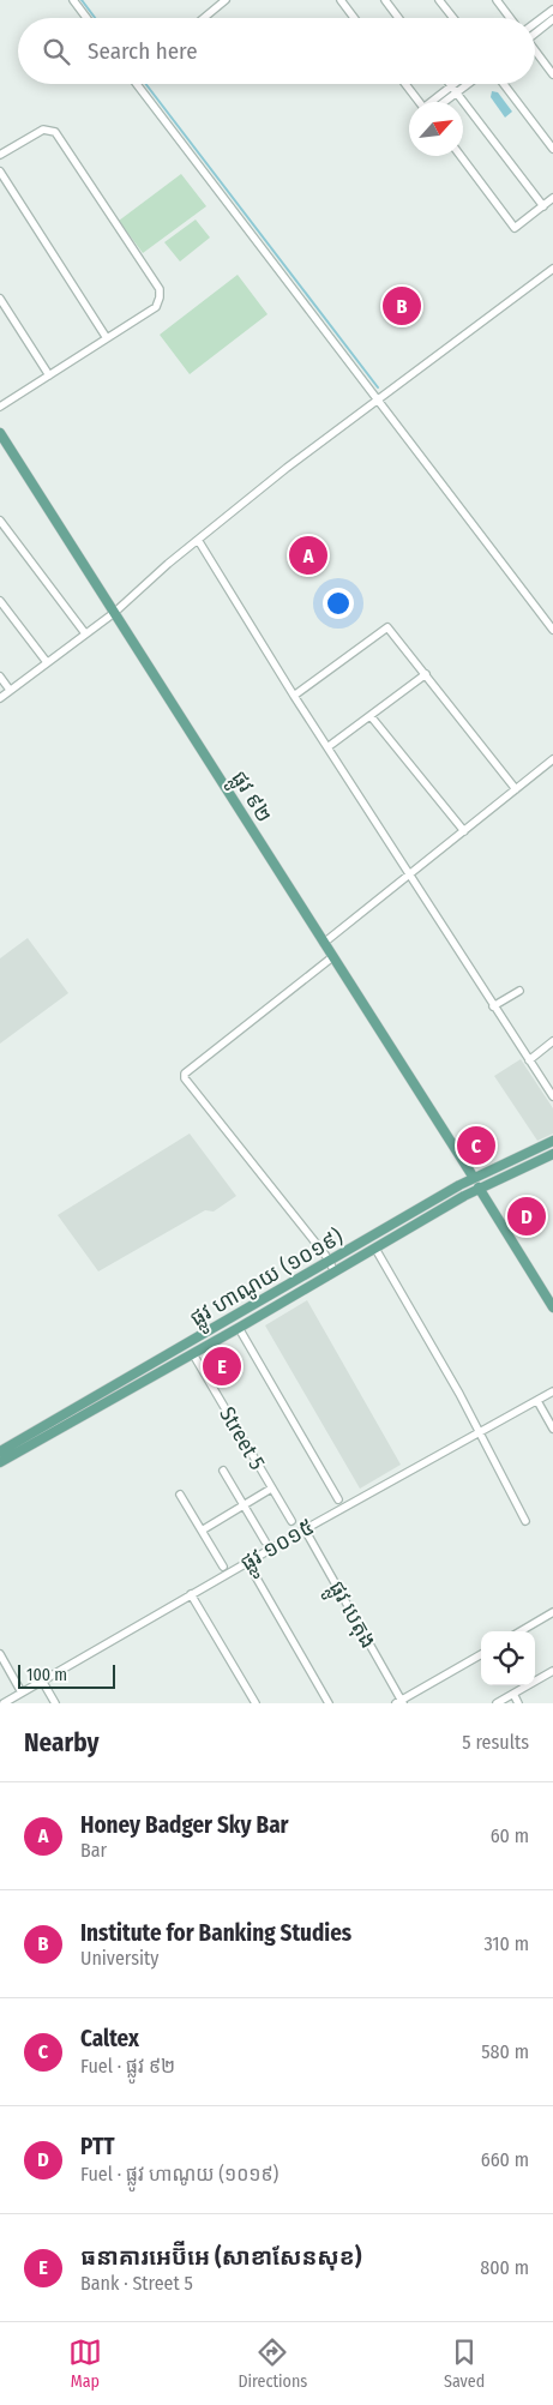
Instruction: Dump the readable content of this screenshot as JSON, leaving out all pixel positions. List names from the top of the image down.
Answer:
{
  "streets": {
    "main road": ["ផ្លូវ ៩២", "ផ្លូវ ហាណូយ (១០១៩)"],
    "street": ["Street 5", "ផ្លូវ ១០១៥", "ផ្លូវ បេតុង"]
  },
  "crossings": [
    ["ផ្លូវ ៩២", "ផ្លូវ ហាណូយ (១០១៩)"],
    ["ផ្លូវ ហាណូយ (១០១៩)", "Street 5"],
    ["ផ្លូវ ១០១៥", "ផ្លូវ បេតុង"]
  ],
  "scale_bar": "100 m",
  "north": "top right",
  "page": {
    "search": "Search here",
    "pins": [
      "B",
      "A",
      "C",
      "D",
      "E"
    ],
    "scale": "100 m",
    "heading": ["Nearby", "5 results"],
    "list": [
      {
        "mark": "A",
        "name": "Honey Badger Sky Bar",
        "note": "Bar",
        "value": "60 m"
      },
      {
        "mark": "B",
        "name": "Institute for Banking Studies",
        "note": "University",
        "value": "310 m"
      },
      {
        "mark": "C",
        "name": "Caltex",
        "note": "Fuel · ផ្លូវ ៩២",
        "value": "580 m"
      },
      {
        "mark": "D",
        "name": "PTT",
        "note": "Fuel · ផ្លូវ ហាណូយ (១០១៩)",
        "value": "660 m"
      },
      {
        "mark": "E",
        "name": "ធនាគារអេប៊ីអេ (សាខាសែនសុខ)",
        "note": "Bank · Street 5",
        "value": "800 m"
      }
    ],
    "nav": ["Map", "Directions", "Saved"]
  }
}
